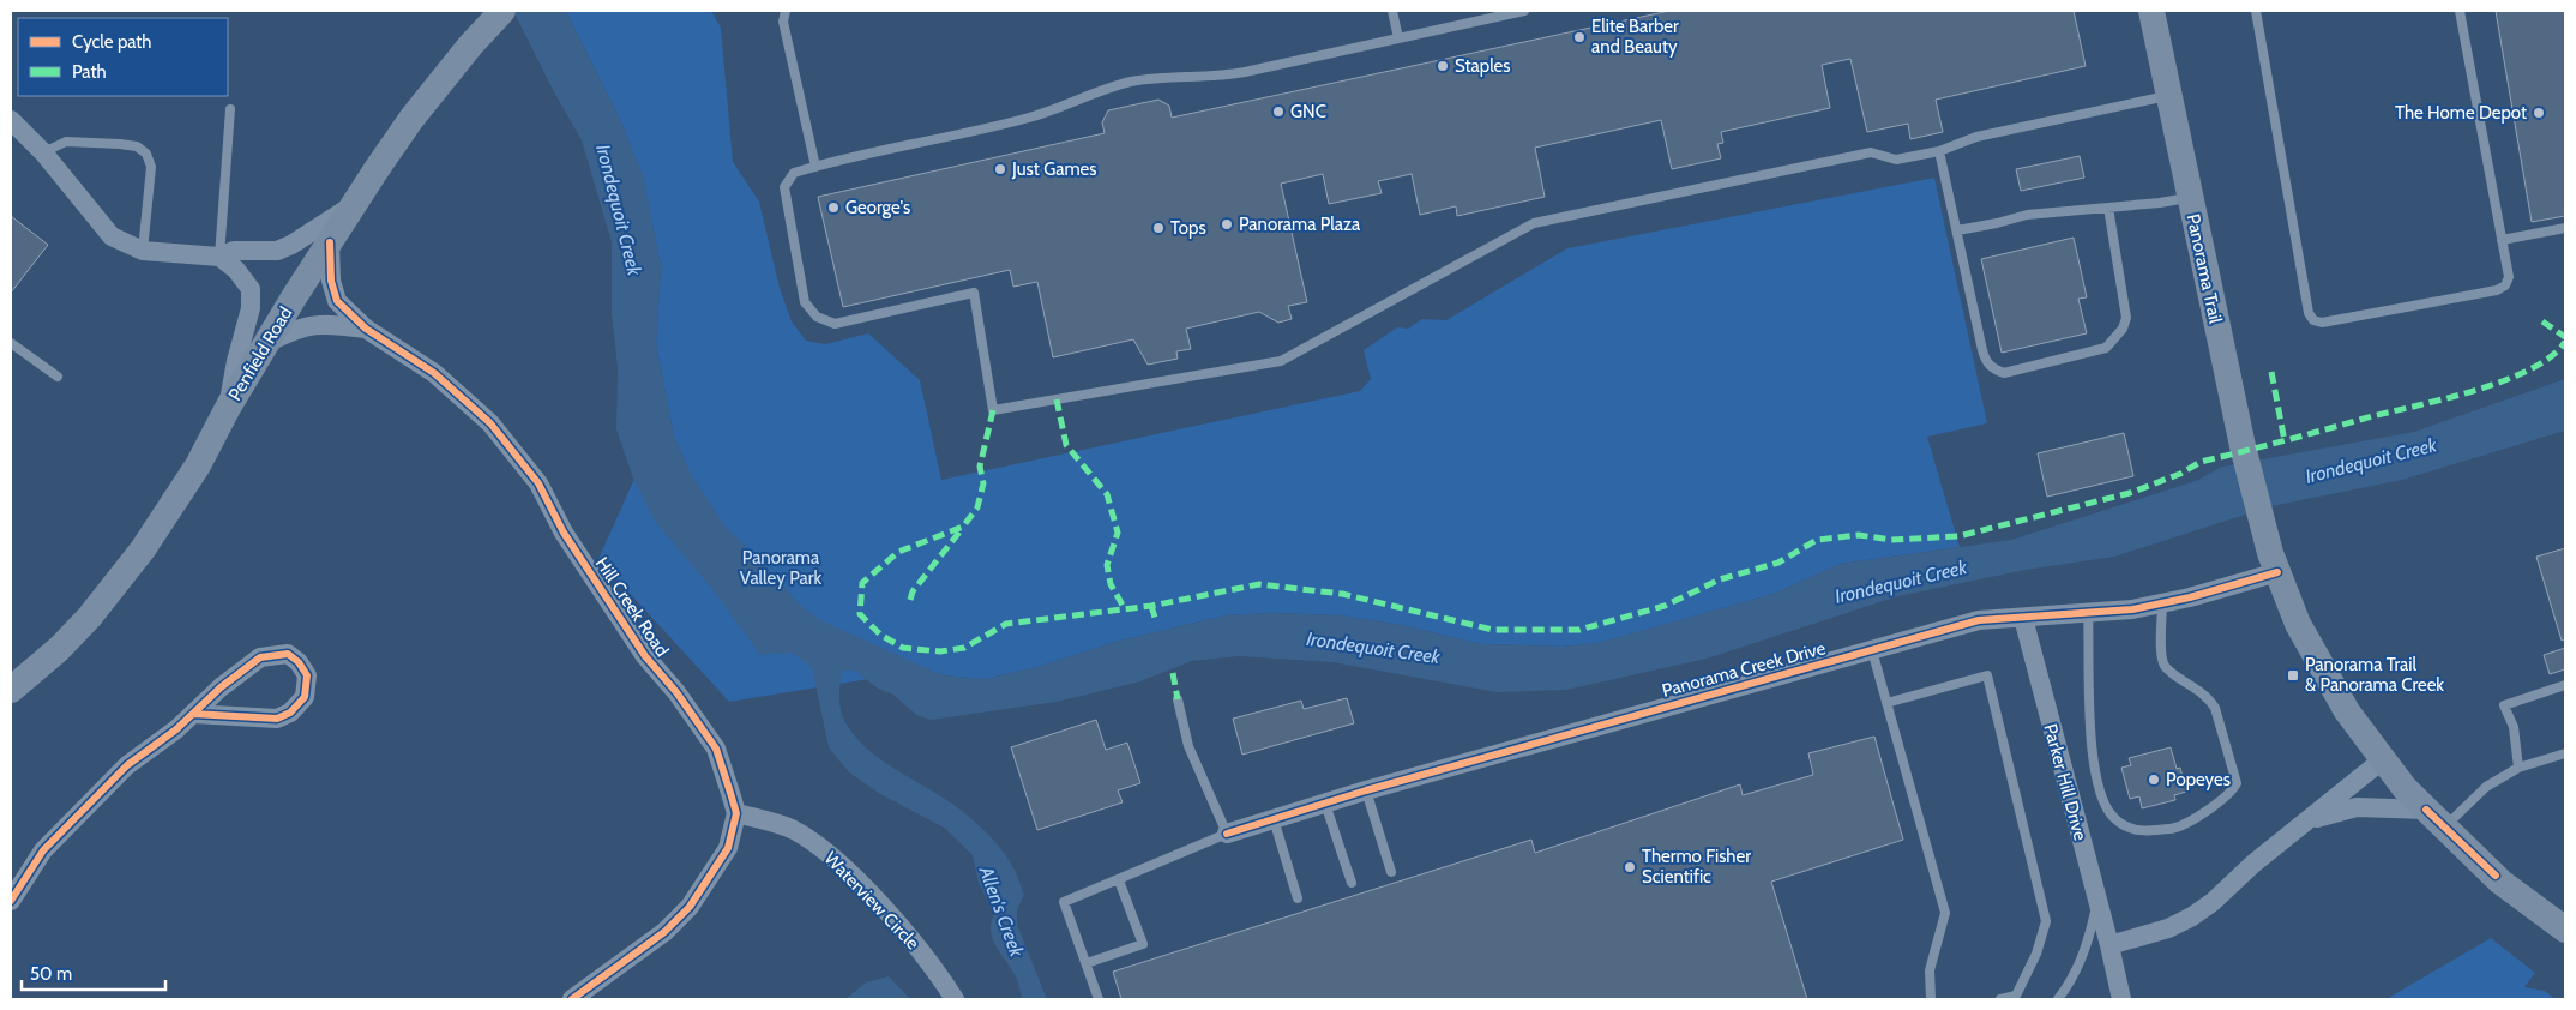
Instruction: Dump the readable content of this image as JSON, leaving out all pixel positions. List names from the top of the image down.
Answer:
{
  "streets": {
    "main road": ["Panorama Trail", "Penfield Road"],
    "street": [
      "Hill Creek Road",
      "Panorama Creek Drive",
      "Parker Hill Drive",
      "Waterview Circle"
    ]
  },
  "crossings": [
    ["Panorama Trail", "Panorama Creek Drive"],
    ["Penfield Road", "Hill Creek Road"],
    ["Hill Creek Road", "Waterview Circle"],
    ["Panorama Creek Drive", "Parker Hill Drive"]
  ],
  "water": ["Irondequoit Creek", "Allen's Creek"],
  "parks": ["Panorama Valley Park"],
  "places": {
    "other": [
      "Elite Barber and Beauty",
      "Staples",
      "GNC",
      "The Home Depot",
      "Just Games",
      "George's",
      "Panorama Plaza",
      "Tops",
      "Popeyes",
      "Thermo Fisher Scientific"
    ],
    "transit": ["Panorama Trail & Panorama Creek"]
  },
  "legend": ["Cycle path", "Path"],
  "scale_bar": "50 m"
}
